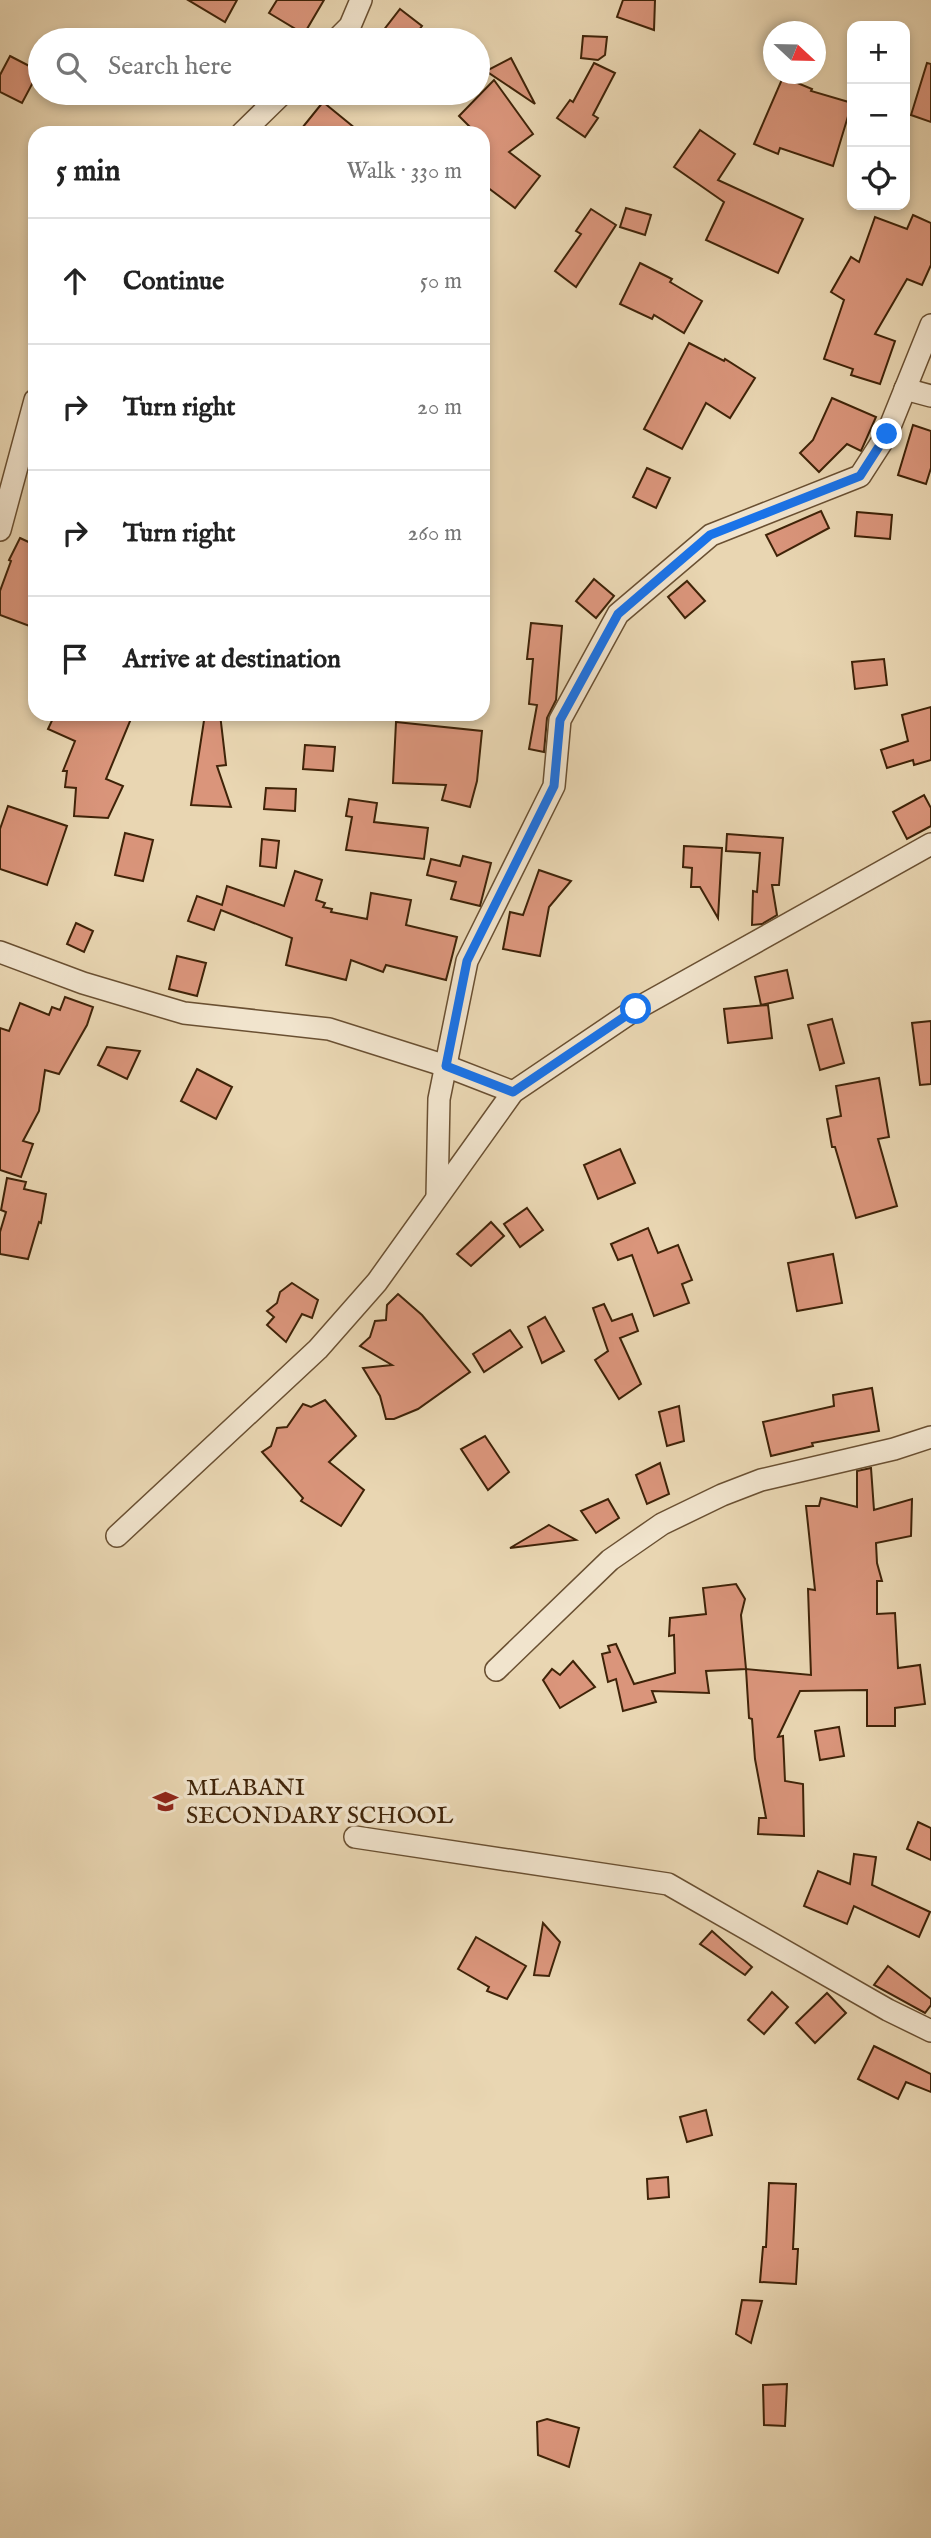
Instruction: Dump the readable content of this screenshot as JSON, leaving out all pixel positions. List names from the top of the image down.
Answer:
{
  "places": {
    "school or university": ["MLABANI SECONDARY SCHOOL"]
  },
  "north": "right",
  "page": {
    "map_buttons": ["+", "−"],
    "search": "Search here",
    "heading": ["5 min", "Walk · 330 m"],
    "list": [
      ["Continue", "50 m"],
      ["Turn right", "20 m"],
      ["Turn right", "260 m"],
      "Arrive at destination"
    ]
  }
}
